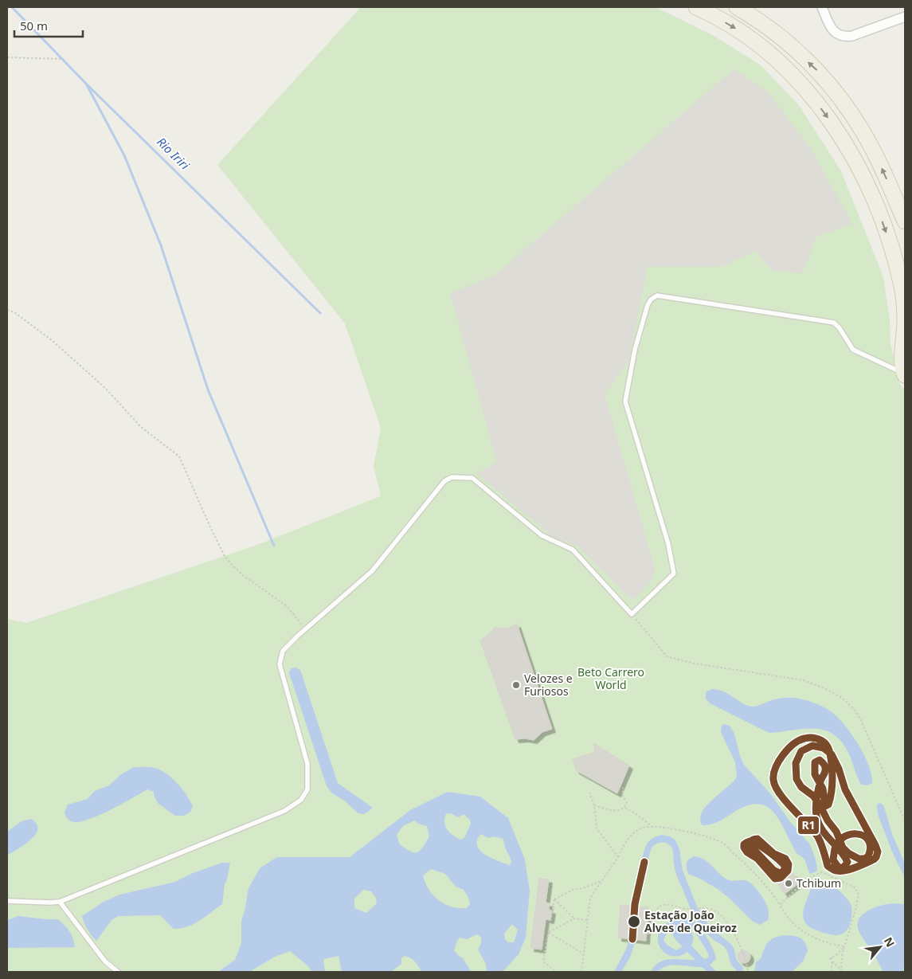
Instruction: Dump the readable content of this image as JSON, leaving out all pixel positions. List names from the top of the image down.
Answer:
{
  "water": ["Rio Iriri"],
  "parks": ["Beto Carrero World"],
  "places": ["Velozes e Furiosos", "Tchibum", "Estação João Alves de Queiroz"],
  "lines": ["transit line R1"],
  "scale_bar": "50 m",
  "north": "top right"
}
